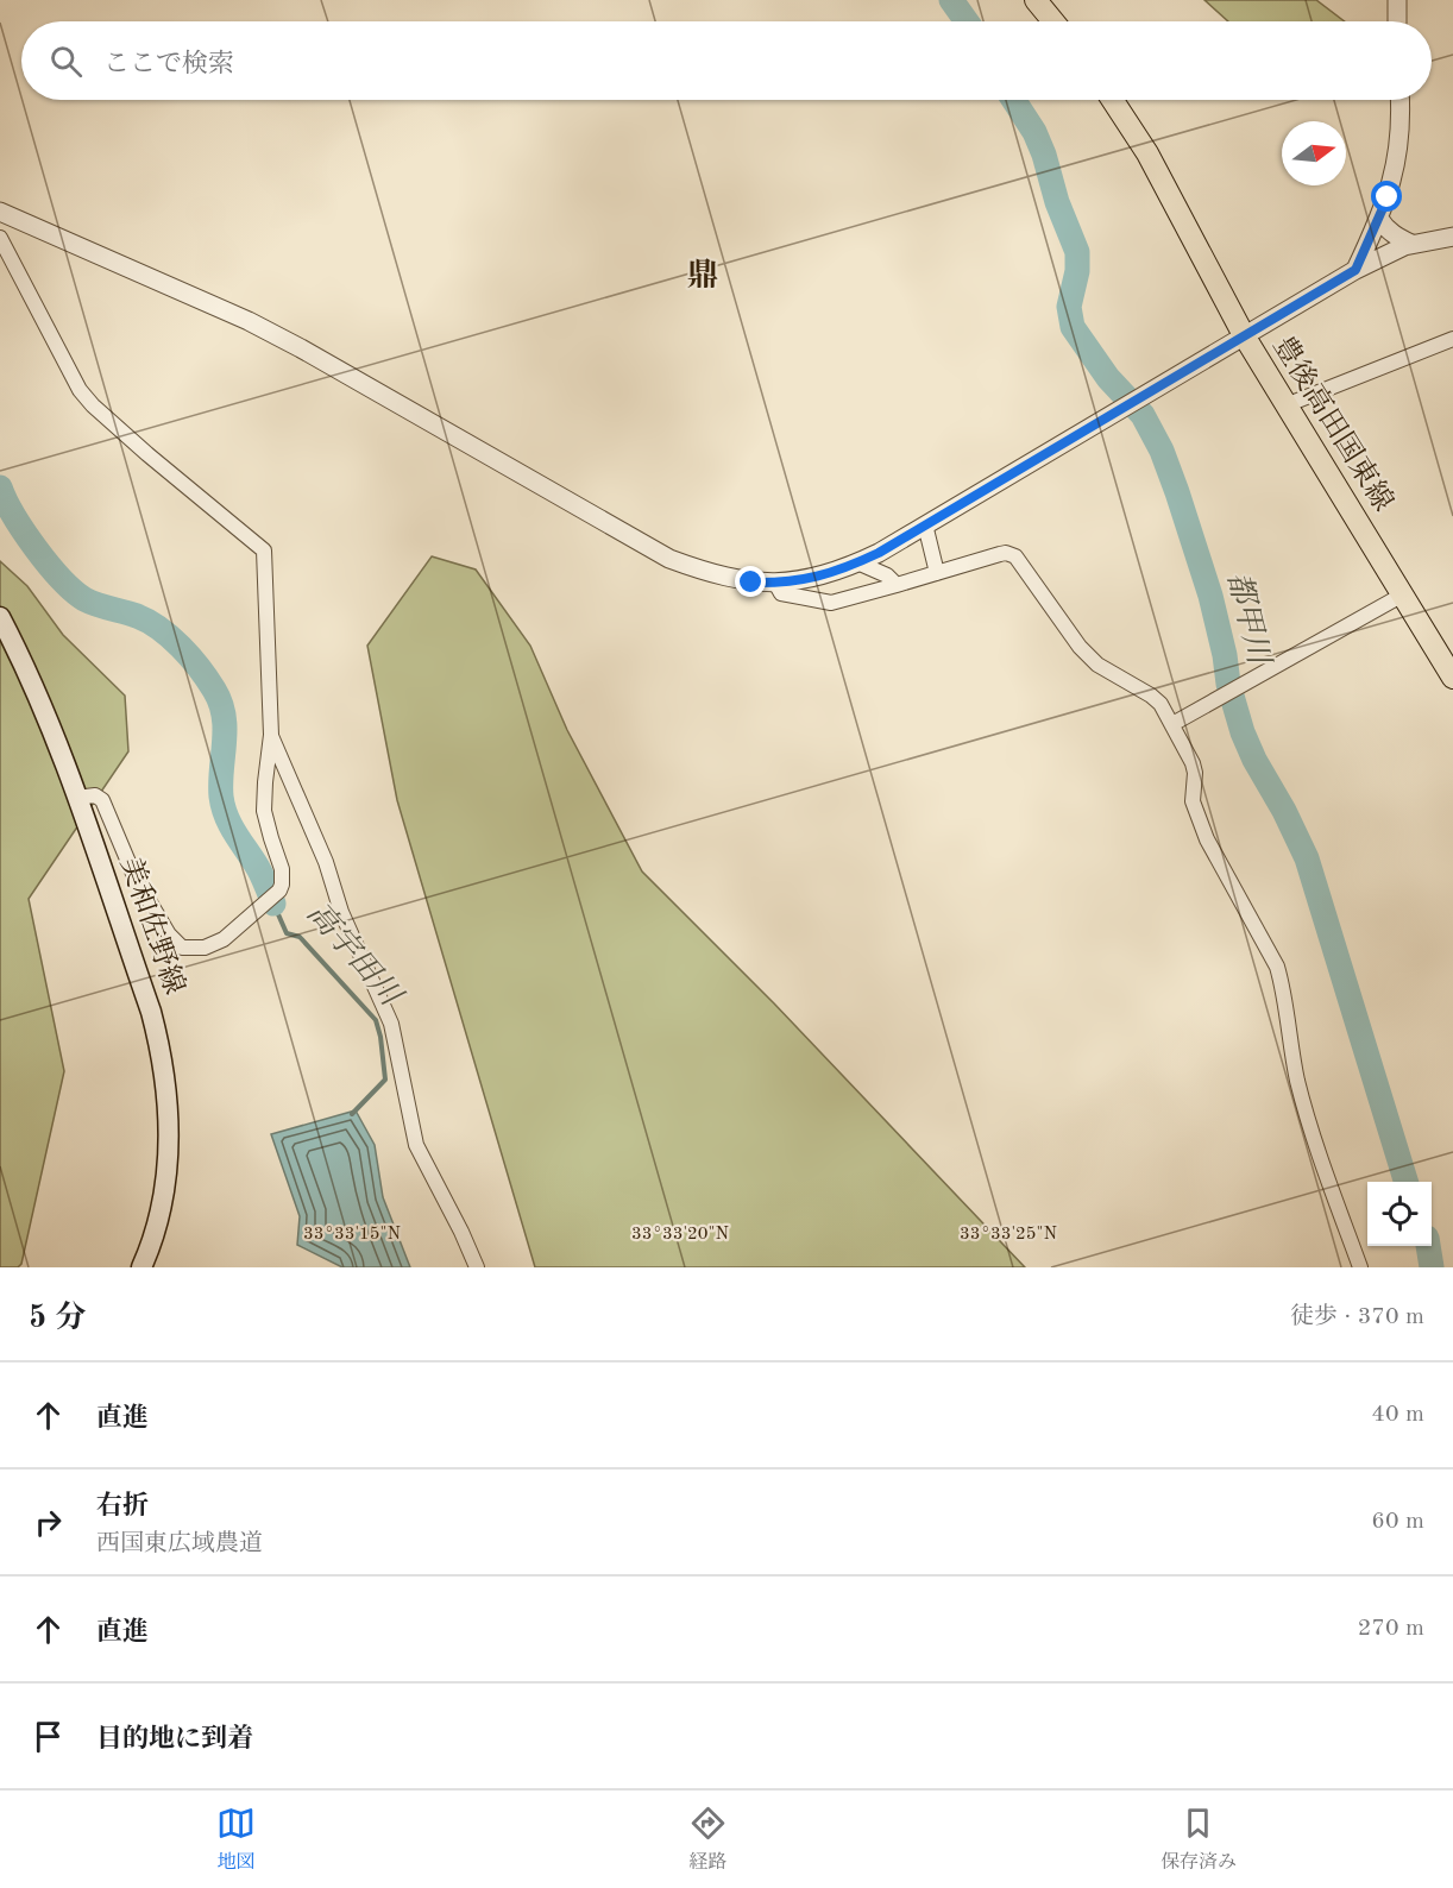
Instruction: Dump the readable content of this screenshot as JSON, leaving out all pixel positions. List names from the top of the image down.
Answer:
{
  "streets": {
    "main road": ["豊後高田国東線", "美和佐野線"]
  },
  "districts": ["鼎"],
  "water": ["都甲川", "高宇田川"],
  "north": "right",
  "page": {
    "search": "ここで検索",
    "heading": ["5 分", "徒歩 · 370 m"],
    "list": [
      ["直進", "40 m"],
      ["右折", "西国東広域農道", "60 m"],
      ["直進", "270 m"],
      "目的地に到着"
    ],
    "nav": ["地図", "経路", "保存済み"]
  },
  "coordinates": ["33°33'15\"N", "33°33'20\"N", "33°33'25\"N"]
}
